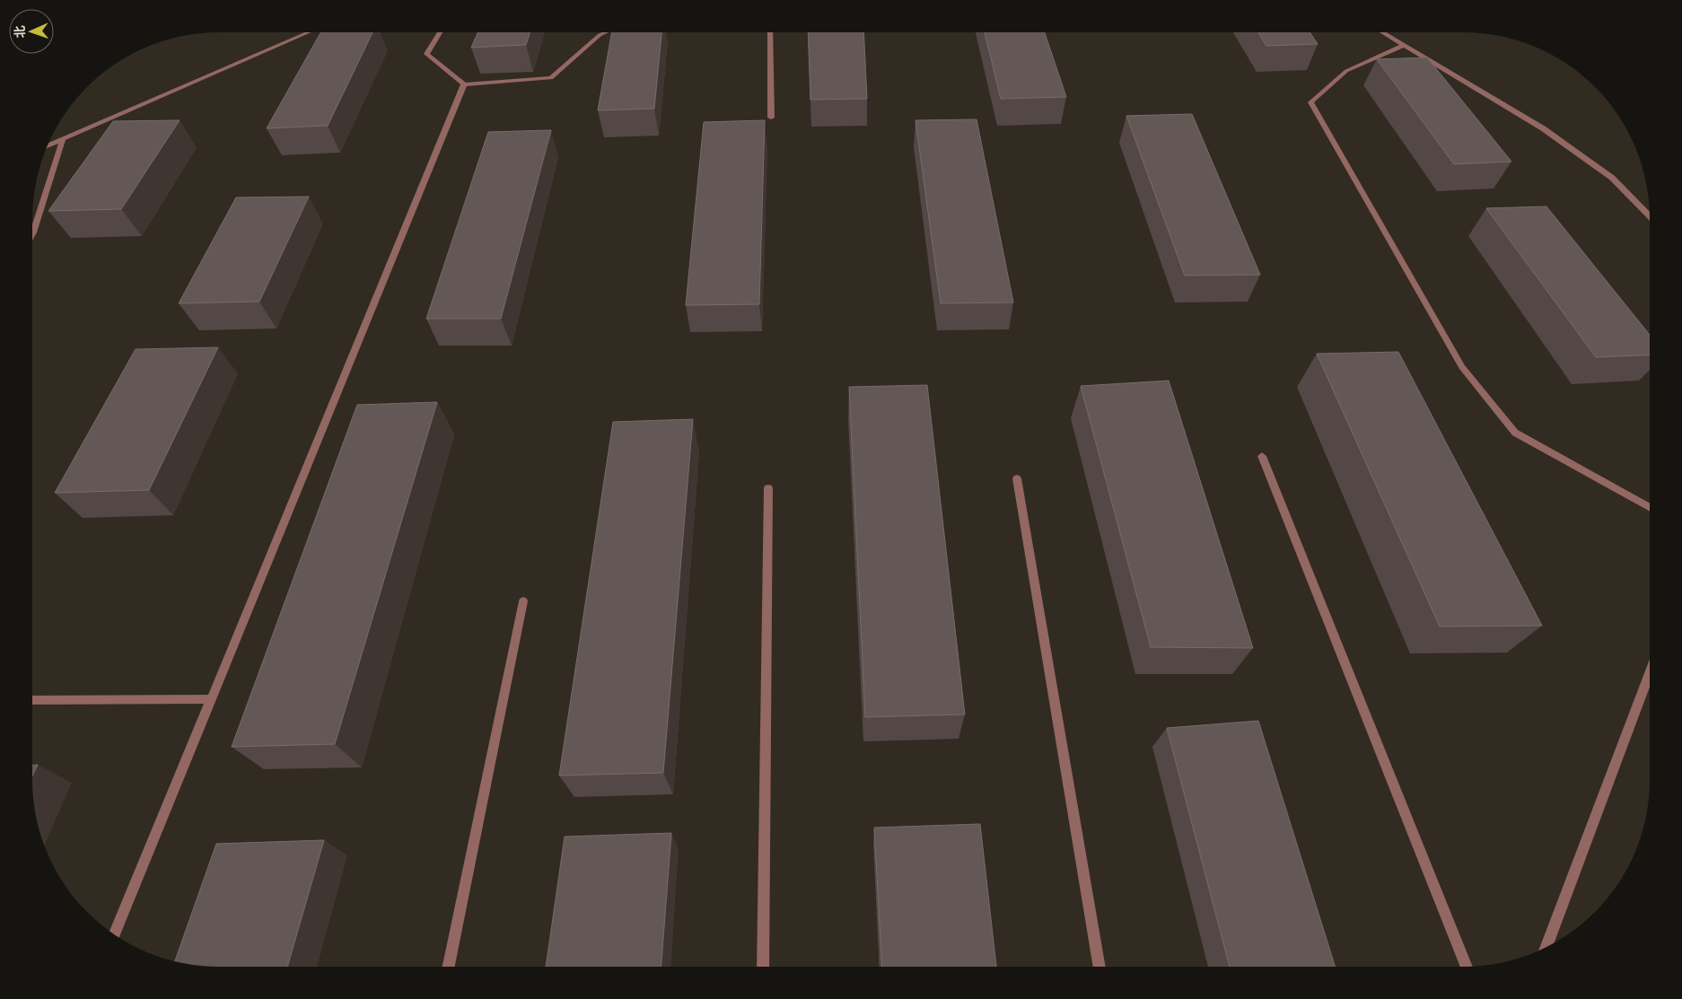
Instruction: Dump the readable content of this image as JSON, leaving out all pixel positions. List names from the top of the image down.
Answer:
{
  "north": "left"
}
